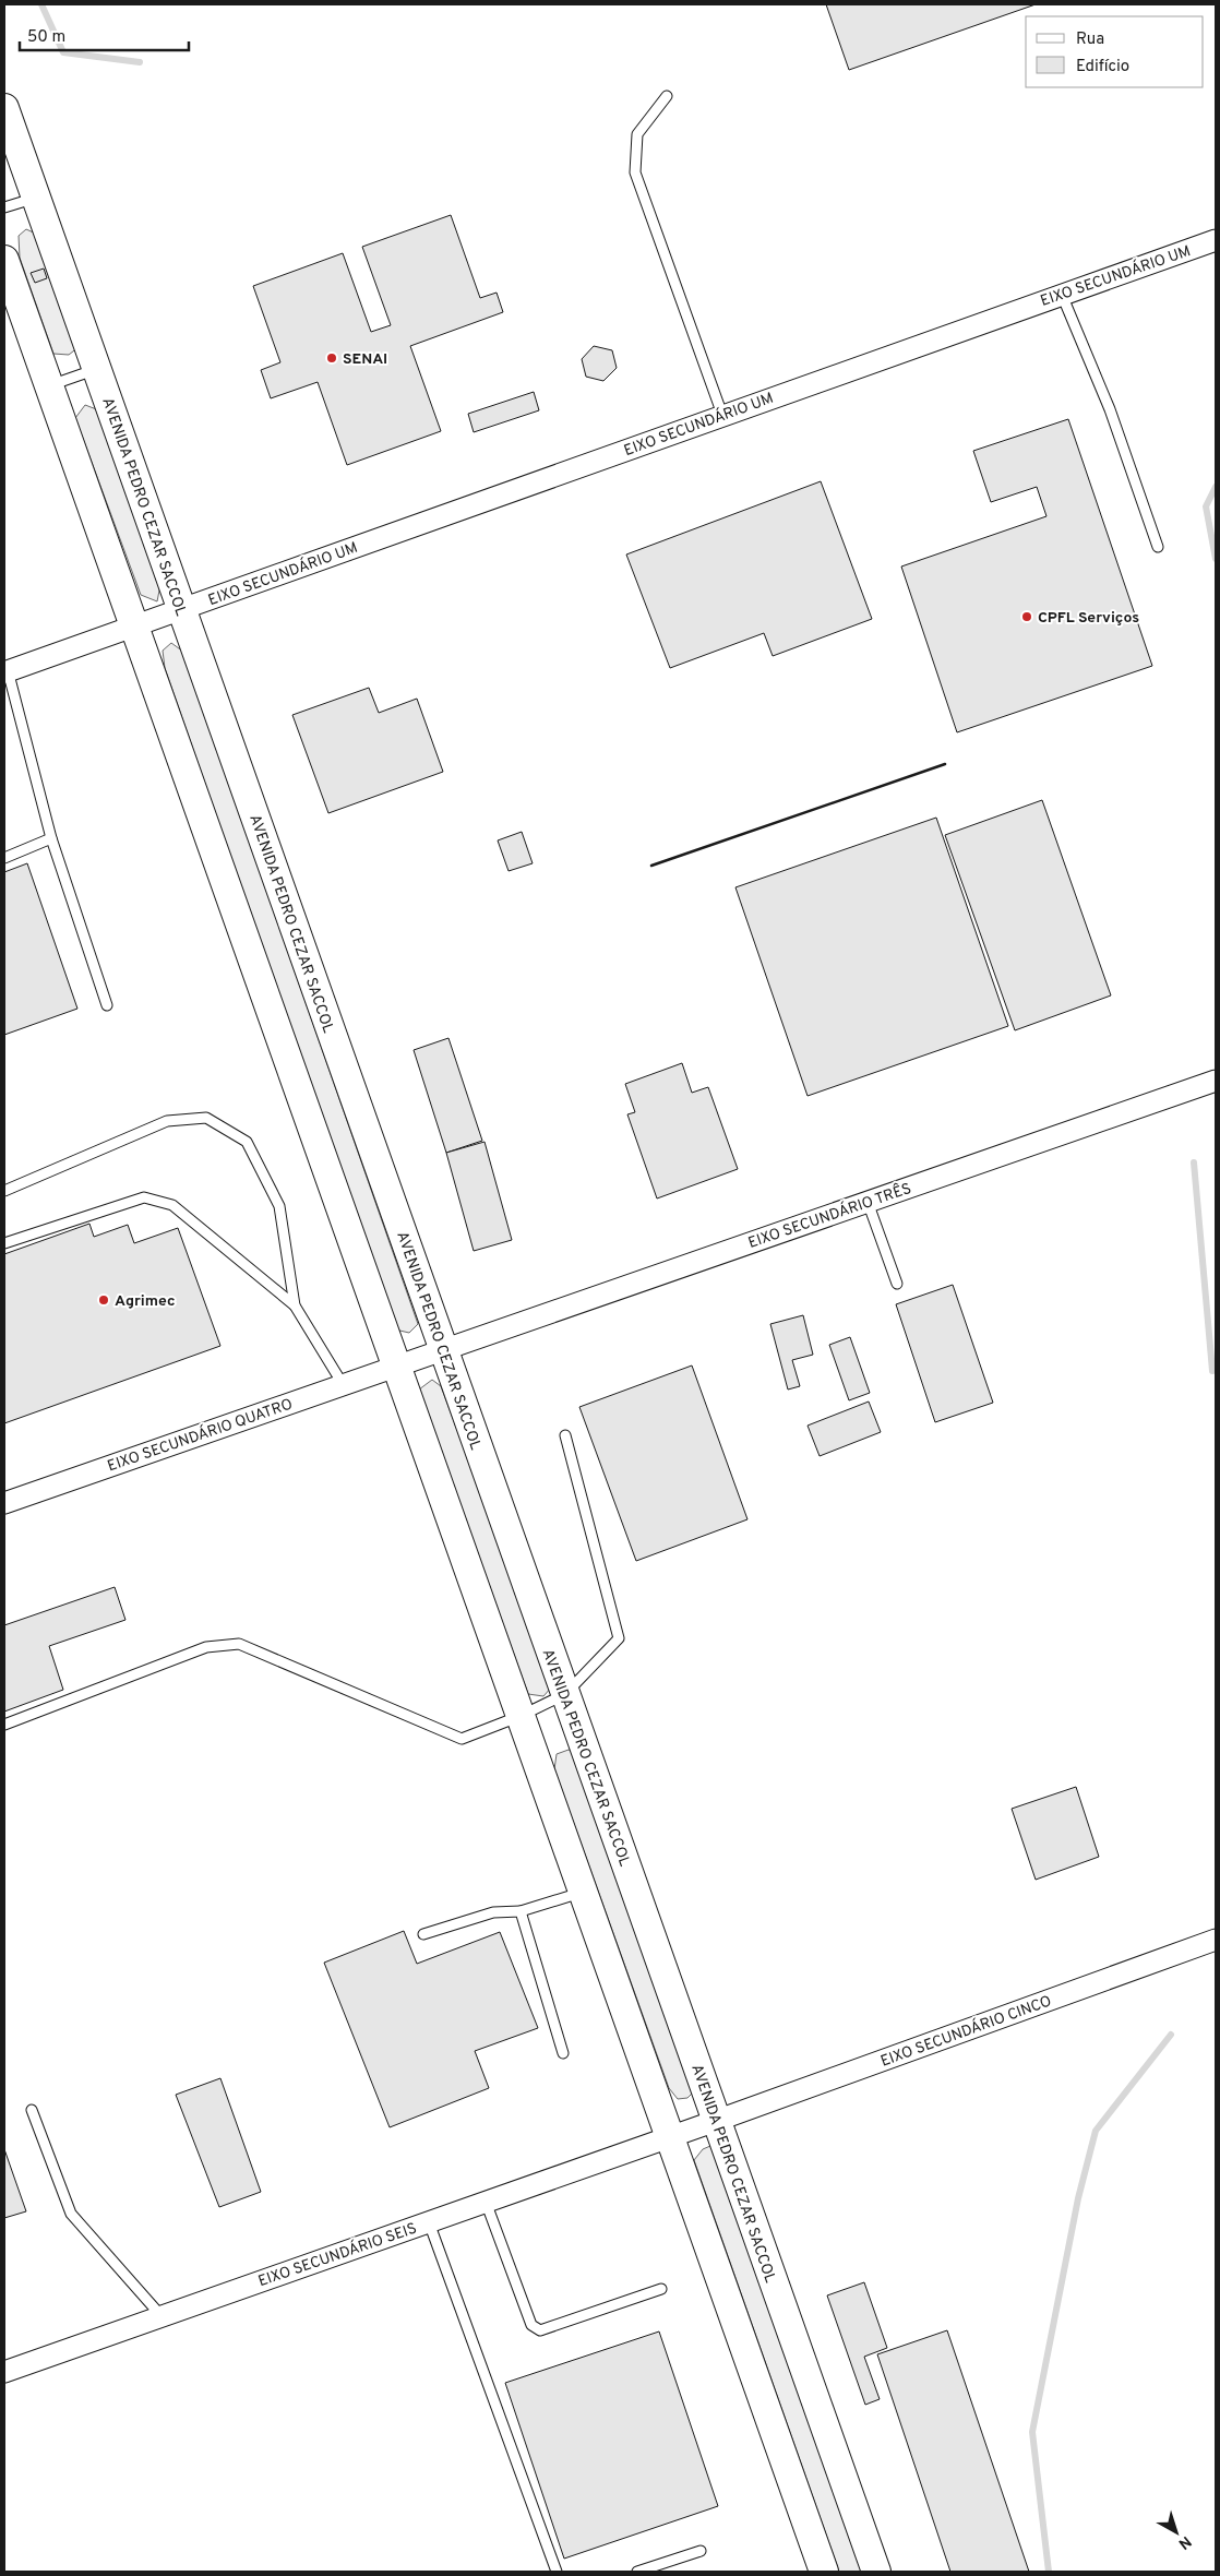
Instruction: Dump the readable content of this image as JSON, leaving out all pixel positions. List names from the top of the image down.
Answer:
{
  "streets": {
    "street": [
      "EIXO SECUNDÁRIO UM",
      "AVENIDA PEDRO CEZAR SACCOL",
      "EIXO SECUNDÁRIO TRÊS",
      "EIXO SECUNDÁRIO QUATRO",
      "EIXO SECUNDÁRIO CINCO",
      "EIXO SECUNDÁRIO SEIS"
    ]
  },
  "crossings": [
    ["EIXO SECUNDÁRIO UM", "AVENIDA PEDRO CEZAR SACCOL"],
    ["AVENIDA PEDRO CEZAR SACCOL", "EIXO SECUNDÁRIO TRÊS"],
    ["AVENIDA PEDRO CEZAR SACCOL", "EIXO SECUNDÁRIO CINCO"],
    ["EIXO SECUNDÁRIO TRÊS", "EIXO SECUNDÁRIO QUATRO"],
    ["EIXO SECUNDÁRIO CINCO", "EIXO SECUNDÁRIO SEIS"]
  ],
  "places": ["SENAI", "CPFL Serviços", "Agrimec"],
  "legend": ["Rua", "Edifício"],
  "scale_bar": "50 m",
  "north": "bottom right"
}
